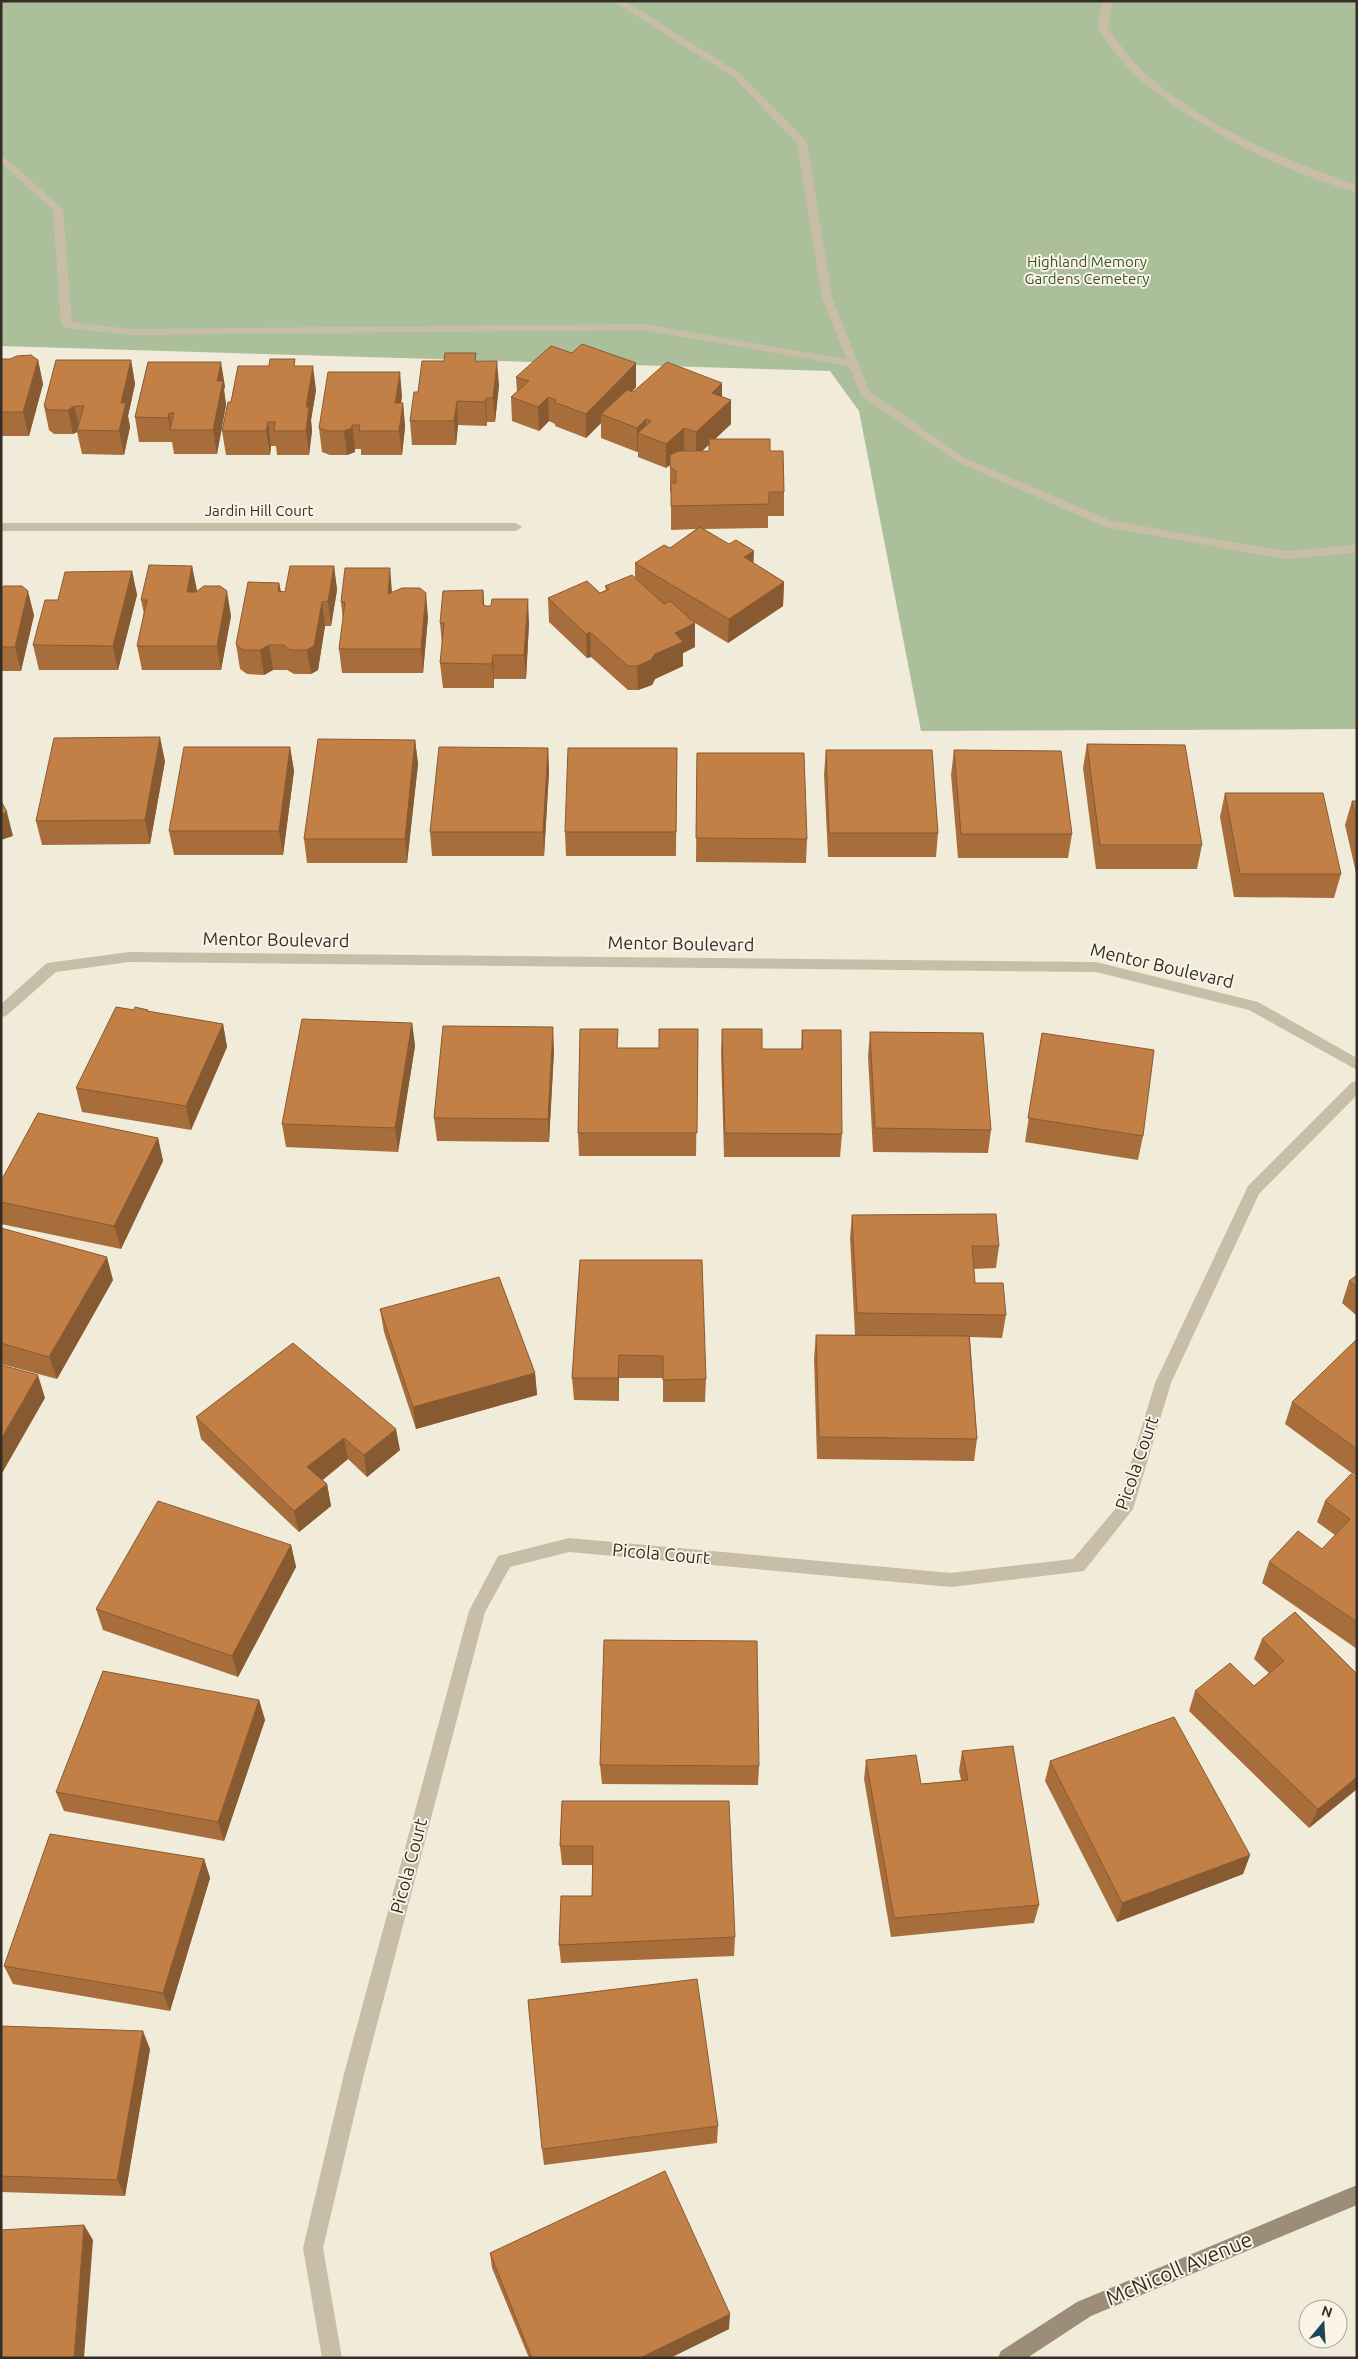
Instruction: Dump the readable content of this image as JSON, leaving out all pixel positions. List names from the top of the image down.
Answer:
{
  "streets": {
    "street": [
      "Jardin Hill Court",
      "Mentor Boulevard",
      "Picola Court",
      "McNicoll Avenue"
    ]
  },
  "parks": ["Highland Memory Gardens Cemetery"],
  "north": "top"
}
